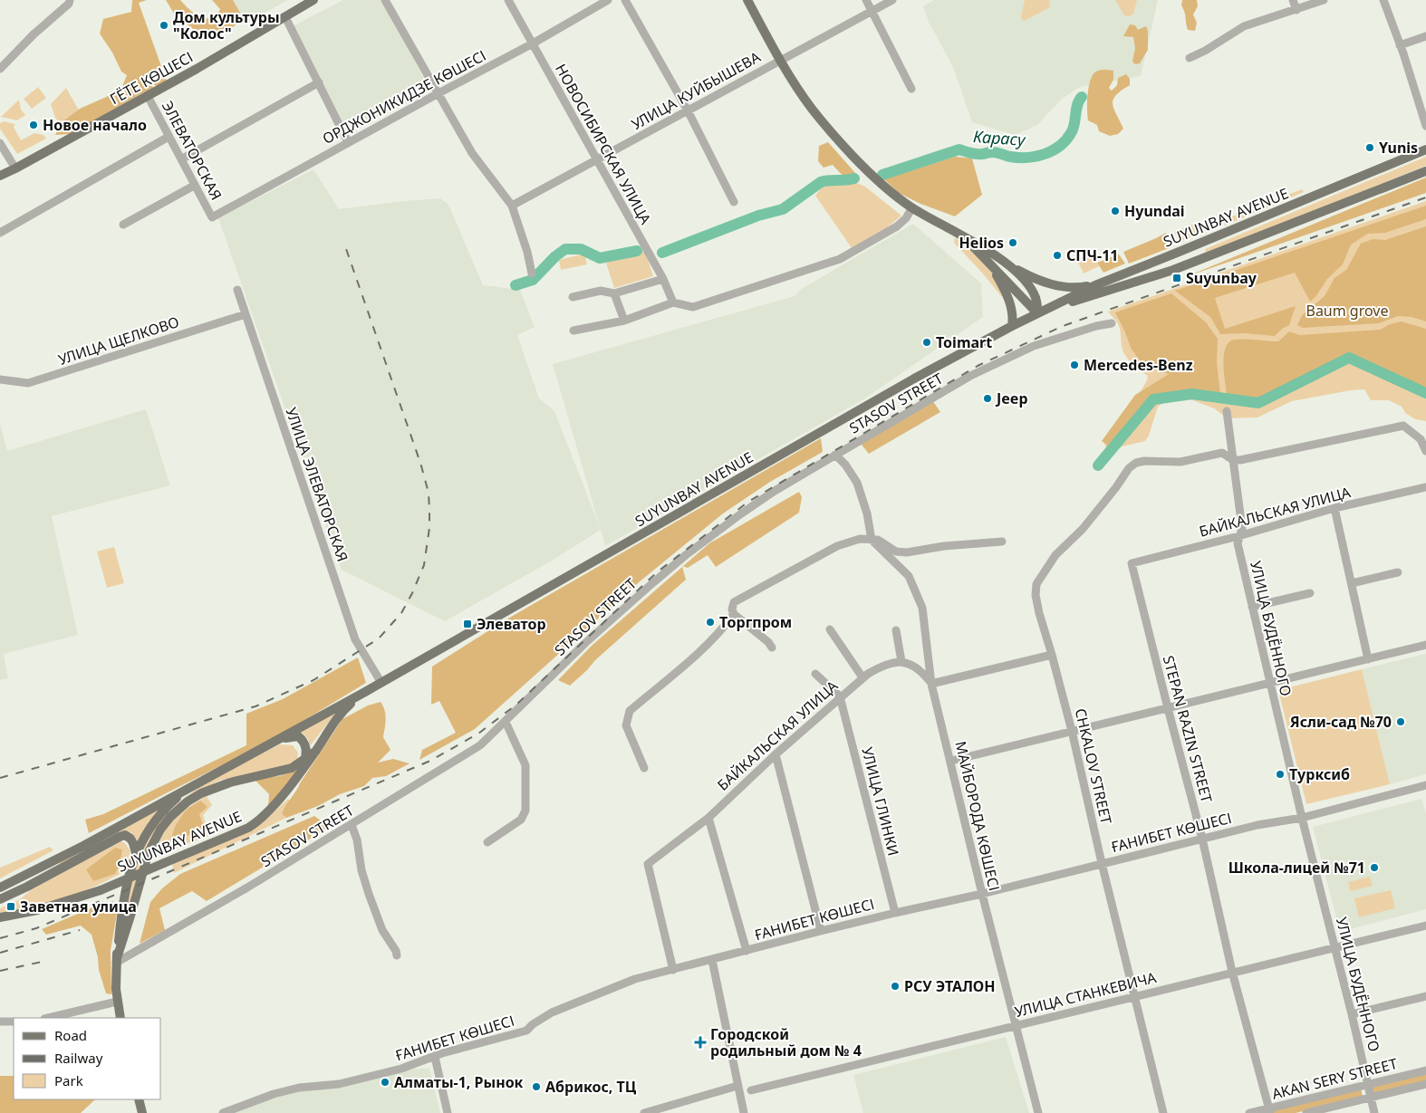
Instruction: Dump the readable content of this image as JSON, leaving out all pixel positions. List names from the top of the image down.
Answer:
{
  "streets": {
    "main road": ["ГЁТЕ КӨШЕСІ", "SUYUNBAY AVENUE"],
    "street": [
      "УЛИЦА КУЙБЫШЕВА",
      "ОРДЖОНИКИДЗЕ КӨШЕСІ",
      "НОВОСИБИРСКАЯ УЛИЦА",
      "ЭЛЕВАТОРСКАЯ",
      "УЛИЦА ЩЕЛКОВО",
      "STASOV STREET",
      "УЛИЦА ЭЛЕВАТОРСКАЯ",
      "БАЙКАЛЬСКАЯ УЛИЦА",
      "УЛИЦА БУДЁННОГО",
      "STEPAN RAZIN STREET",
      "CHKALOV STREET",
      "УЛИЦА ГЛИНКИ",
      "МАЙБОРОДА КӨШЕСІ",
      "ҒАНИБЕТ КӨШЕСІ",
      "УЛИЦА СТАНКЕВИЧА",
      "AKAN SERY STREET"
    ]
  },
  "crossings": [
    ["ГЁТЕ КӨШЕСІ", "ЭЛЕВАТОРСКАЯ"],
    ["УЛИЦА КУЙБЫШЕВА", "НОВОСИБИРСКАЯ УЛИЦА"],
    ["ОРДЖОНИКИДЗЕ КӨШЕСІ", "НОВОСИБИРСКАЯ УЛИЦА"],
    ["ОРДЖОНИКИДЗЕ КӨШЕСІ", "ЭЛЕВАТОРСКАЯ"],
    ["SUYUNBAY AVENUE", "УЛИЦА ЭЛЕВАТОРСКАЯ"],
    ["УЛИЦА ЩЕЛКОВО", "УЛИЦА ЭЛЕВАТОРСКАЯ"],
    ["БАЙКАЛЬСКАЯ УЛИЦА", "УЛИЦА БУДЁННОГО"],
    ["БАЙКАЛЬСКАЯ УЛИЦА", "STEPAN RAZIN STREET"],
    ["БАЙКАЛЬСКАЯ УЛИЦА", "УЛИЦА ГЛИНКИ"],
    ["БАЙКАЛЬСКАЯ УЛИЦА", "ҒАНИБЕТ КӨШЕСІ"],
    ["УЛИЦА БУДЁННОГО", "CHKALOV STREET"],
    ["УЛИЦА БУДЁННОГО", "ҒАНИБЕТ КӨШЕСІ"],
    ["УЛИЦА БУДЁННОГО", "УЛИЦА СТАНКЕВИЧА"],
    ["УЛИЦА БУДЁННОГО", "AKAN SERY STREET"],
    ["STEPAN RAZIN STREET", "ҒАНИБЕТ КӨШЕСІ"],
    ["STEPAN RAZIN STREET", "УЛИЦА СТАНКЕВИЧА"],
    ["STEPAN RAZIN STREET", "AKAN SERY STREET"],
    ["CHKALOV STREET", "ҒАНИБЕТ КӨШЕСІ"],
    ["CHKALOV STREET", "УЛИЦА СТАНКЕВИЧА"],
    ["УЛИЦА ГЛИНКИ", "ҒАНИБЕТ КӨШЕСІ"],
    ["МАЙБОРОДА КӨШЕСІ", "ҒАНИБЕТ КӨШЕСІ"],
    ["МАЙБОРОДА КӨШЕСІ", "УЛИЦА СТАНКЕВИЧА"]
  ],
  "water": ["Карасу"],
  "parks": ["Baum grove"],
  "places": {
    "other": [
      "Дом культуры \"Колос\"",
      "Новое начало",
      "Yunis",
      "Hyundai",
      "Helios",
      "СПЧ-11",
      "Toimart",
      "Mercedes-Benz",
      "Jeep",
      "Торгпром",
      "Ясли-сад №70",
      "Турксиб",
      "Школа-лицей №71",
      "РСУ ЭТАЛОН",
      "Алматы-1, Рынок",
      "Абрикос, ТЦ"
    ],
    "transit": ["Suyunbay", "Элеватор", "Заветная улица"],
    "health": ["Городской родильный дом № 4"]
  },
  "legend": ["Road", "Railway", "Park"]
}
